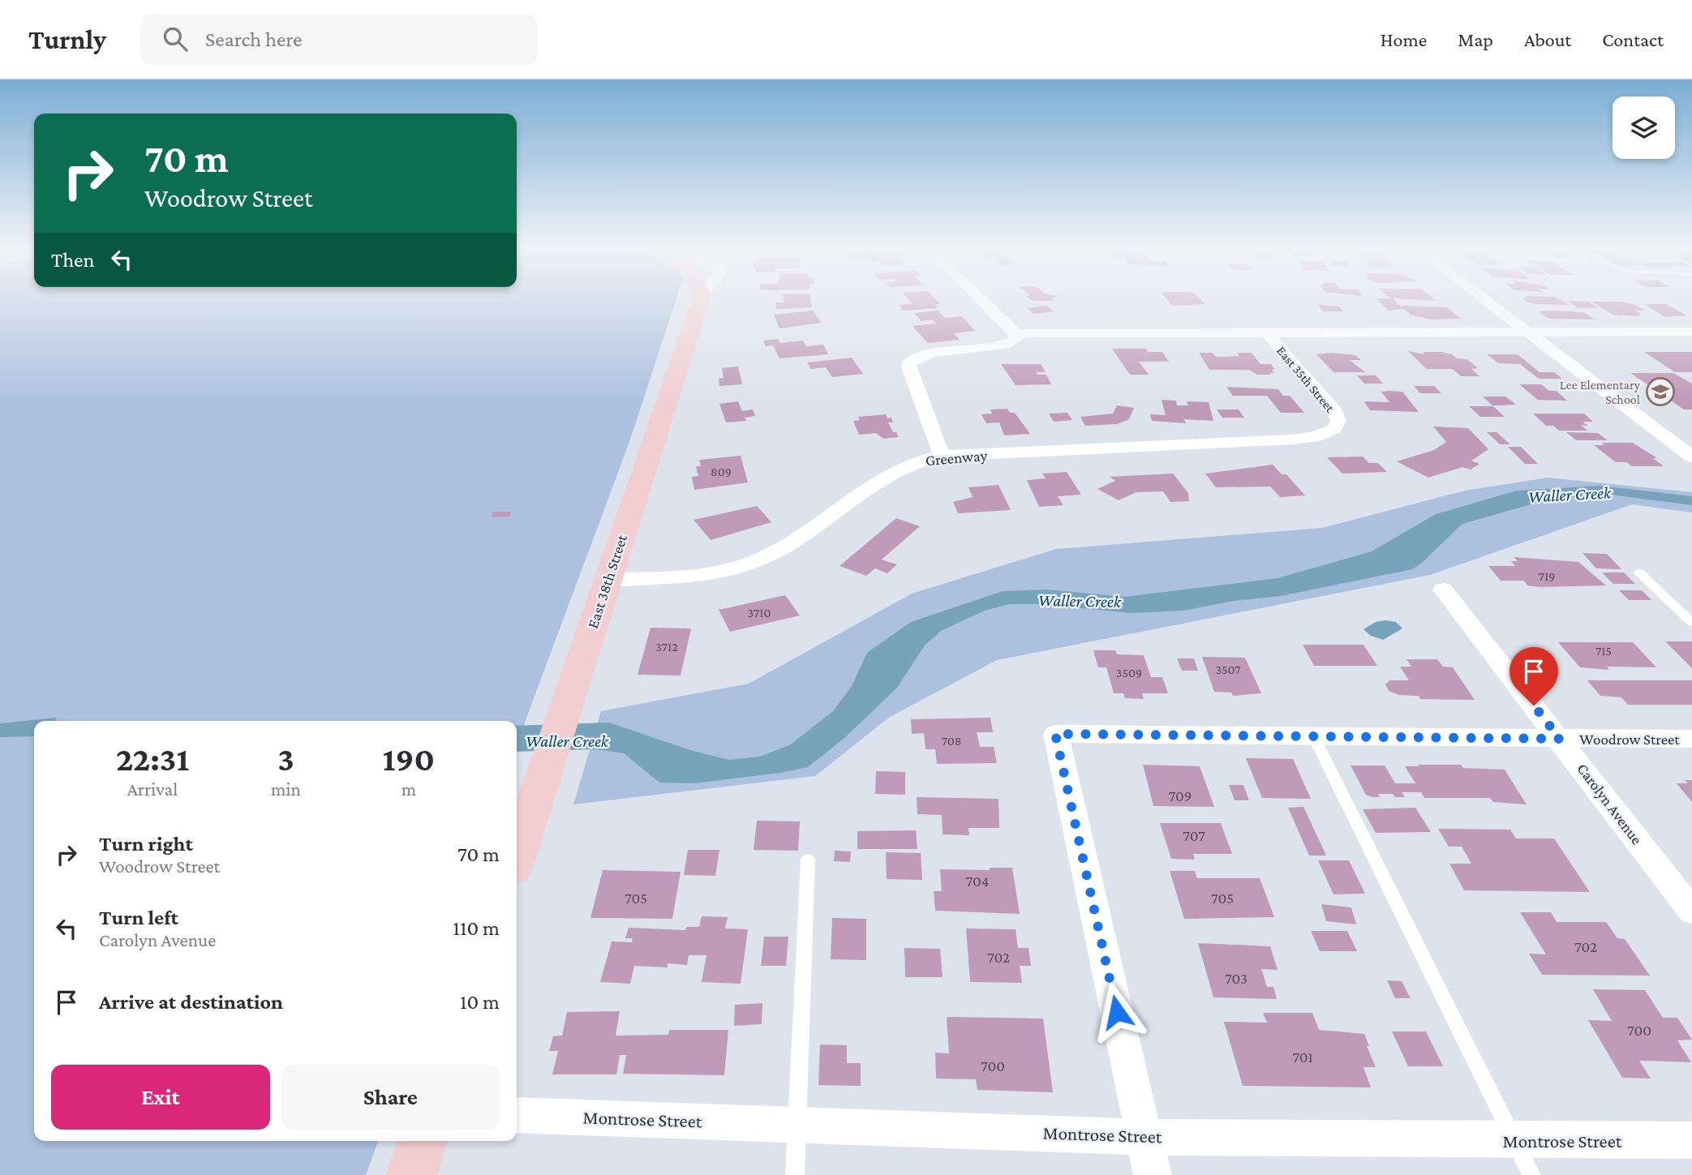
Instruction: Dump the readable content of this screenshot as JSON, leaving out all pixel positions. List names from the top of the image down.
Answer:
{
  "streets": {
    "street": [
      "East 35th Street",
      "Greenway",
      "East 38th Street",
      "Woodrow Street",
      "Carolyn Avenue",
      "Montrose Street"
    ]
  },
  "crossings": [
    ["East 35th Street", "Greenway"],
    ["Greenway", "East 38th Street"],
    ["Woodrow Street", "Carolyn Avenue"],
    ["Woodrow Street", "Montrose Street"]
  ],
  "water": ["Waller Creek"],
  "places": {
    "school or university": ["Lee Elementary School"]
  },
  "house_numbers": [
    "809",
    "719",
    "3710",
    "3712",
    "715",
    "3507",
    "3509",
    "708",
    "709",
    "707",
    "704",
    "705",
    "705",
    "702",
    "702",
    "703",
    "700",
    "701",
    "700"
  ],
  "page": {
    "header": "Turnly",
    "search": "Search here",
    "nav": [
      "Home",
      "Map",
      "About",
      "Contact"
    ],
    "turn": ["70 m", "Woodrow Street"],
    "then": "Then",
    "eta": [
      "22:31",
      "Arrival",
      "3",
      "min",
      "190",
      "m"
    ],
    "list": [
      {
        "name": "Turn right",
        "note": "Woodrow Street",
        "value": "70 m"
      },
      {
        "name": "Turn left",
        "note": "Carolyn Avenue",
        "value": "110 m"
      },
      {
        "name": "Arrive at destination",
        "value": "10 m"
      }
    ],
    "buttons": ["Exit", "Share"]
  }
}
